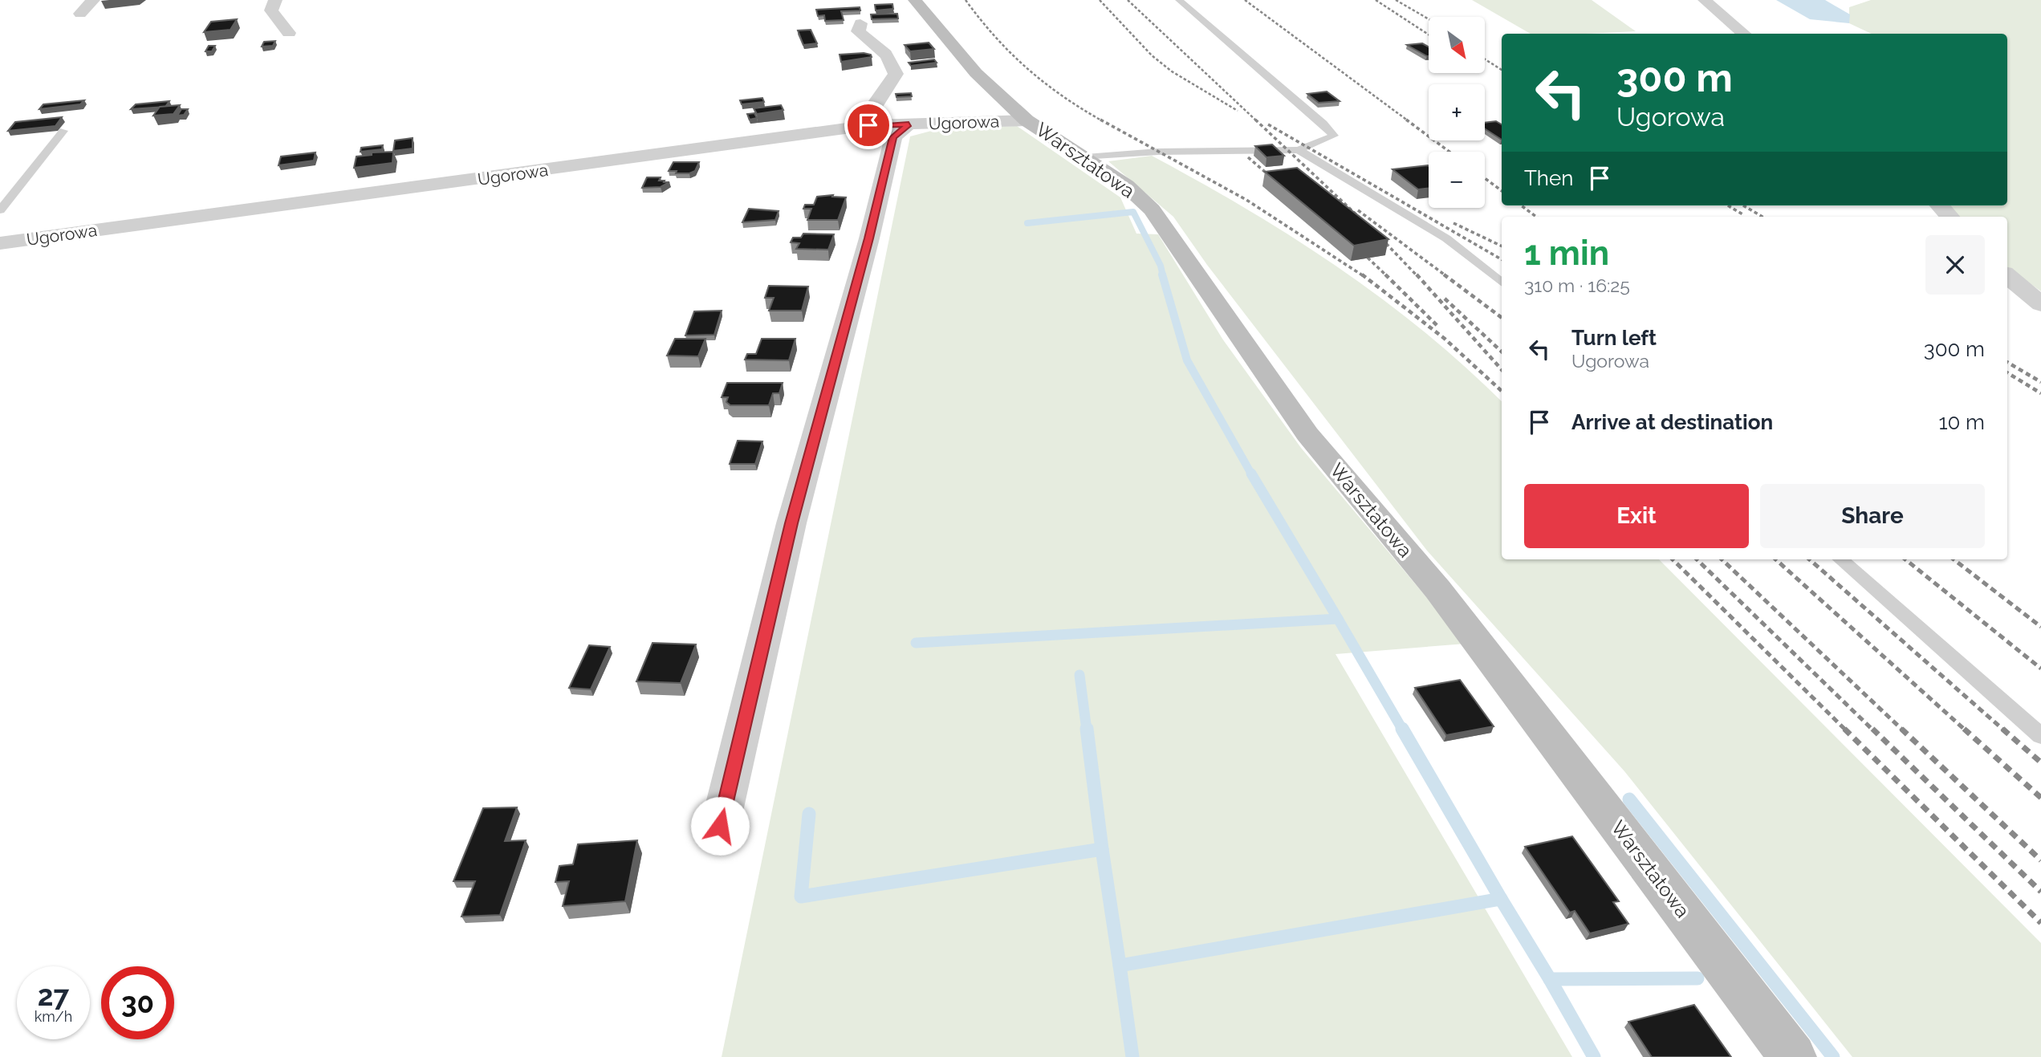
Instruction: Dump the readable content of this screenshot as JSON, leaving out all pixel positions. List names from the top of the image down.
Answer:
{
  "streets": {
    "street": ["Ugorowa", "Warsztatowa"]
  },
  "crossings": [
    ["Ugorowa", "Warsztatowa"]
  ],
  "north": "bottom right",
  "page": {
    "map_buttons": ["+", "−"],
    "turn": ["300 m", "Ugorowa"],
    "then": "Then",
    "heading": ["1 min", "310 m · 16:25"],
    "list": [
      {
        "name": "Turn left",
        "note": "Ugorowa",
        "value": "300 m"
      },
      {
        "name": "Arrive at destination",
        "value": "10 m"
      }
    ],
    "buttons": ["Exit", "Share"],
    "speed": "27 km/h",
    "limit": "30"
  }
}
